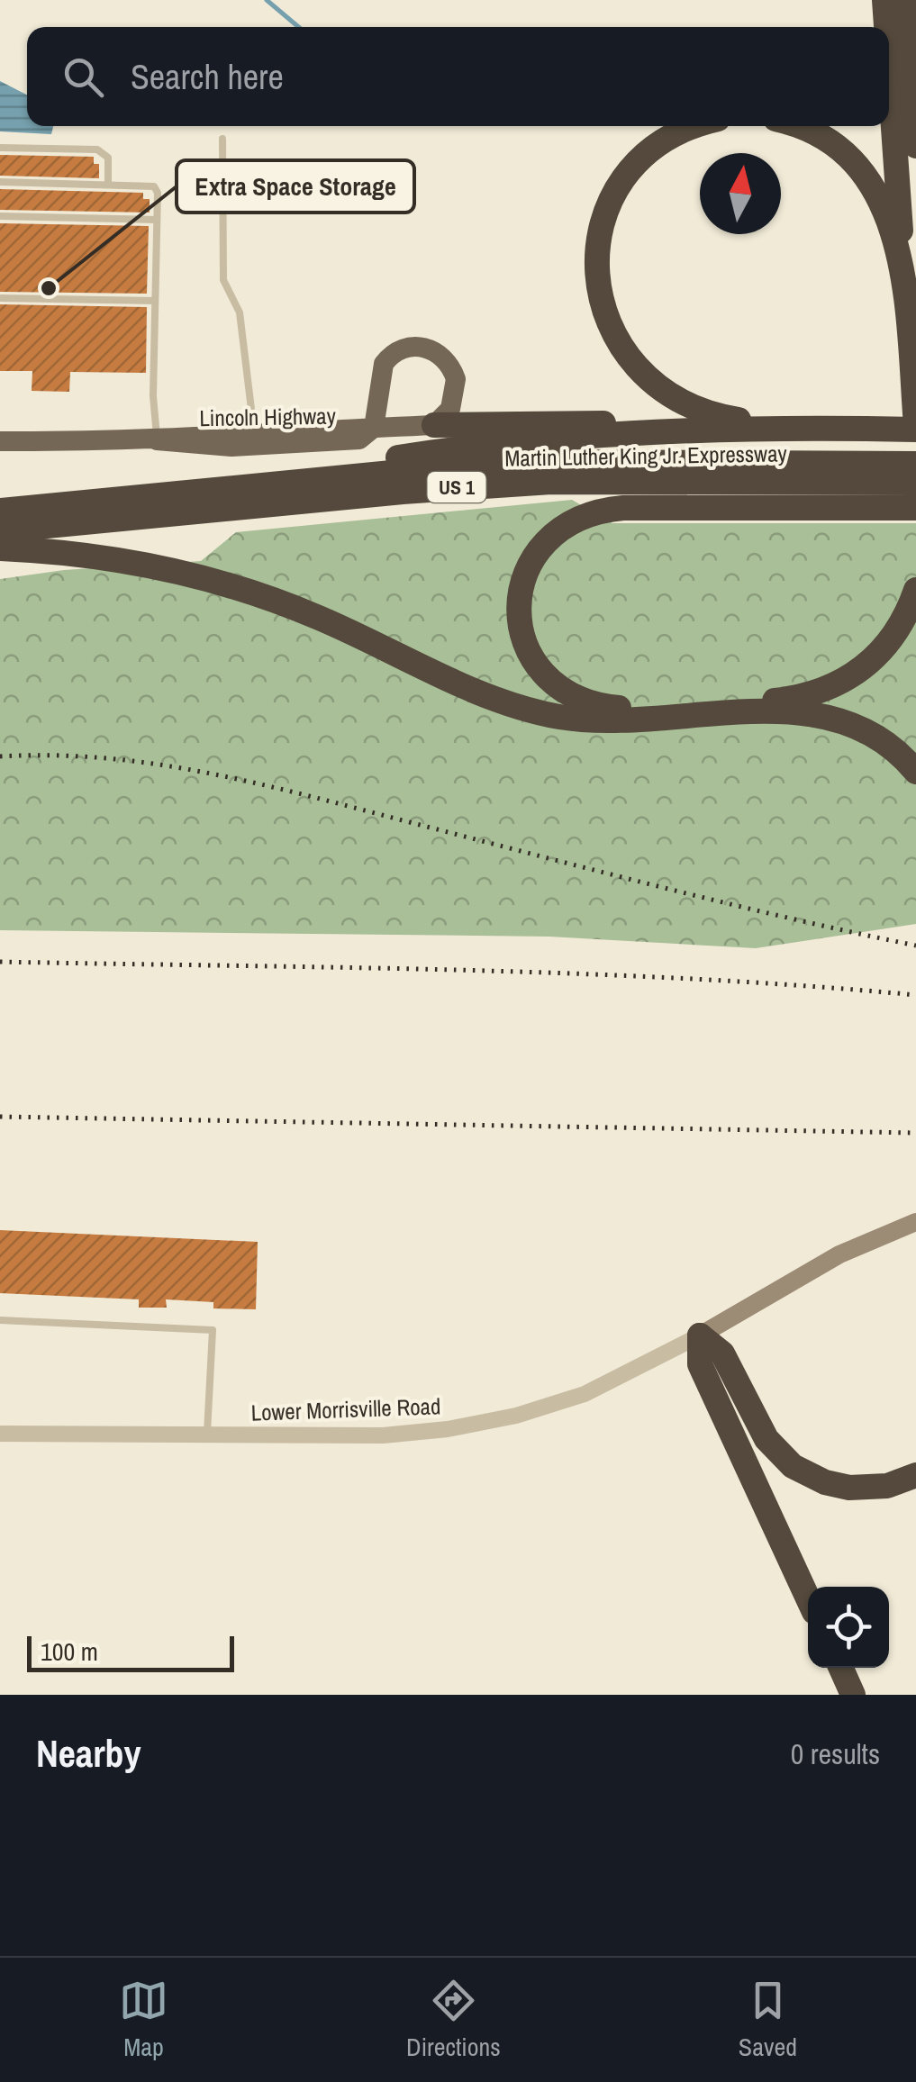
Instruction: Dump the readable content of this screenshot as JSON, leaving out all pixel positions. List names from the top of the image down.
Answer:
{
  "streets": {
    "highway": ["Martin Luther King Jr. Expressway", "US 1"],
    "main road": ["Lincoln Highway", "Lower Morrisville Road"]
  },
  "places": ["Extra Space Storage"],
  "scale_bar": "100 m",
  "north": "top",
  "page": {
    "search": "Search here",
    "scale": "100 m",
    "heading": ["Nearby", "0 results"],
    "nav": ["Map", "Directions", "Saved"]
  }
}
